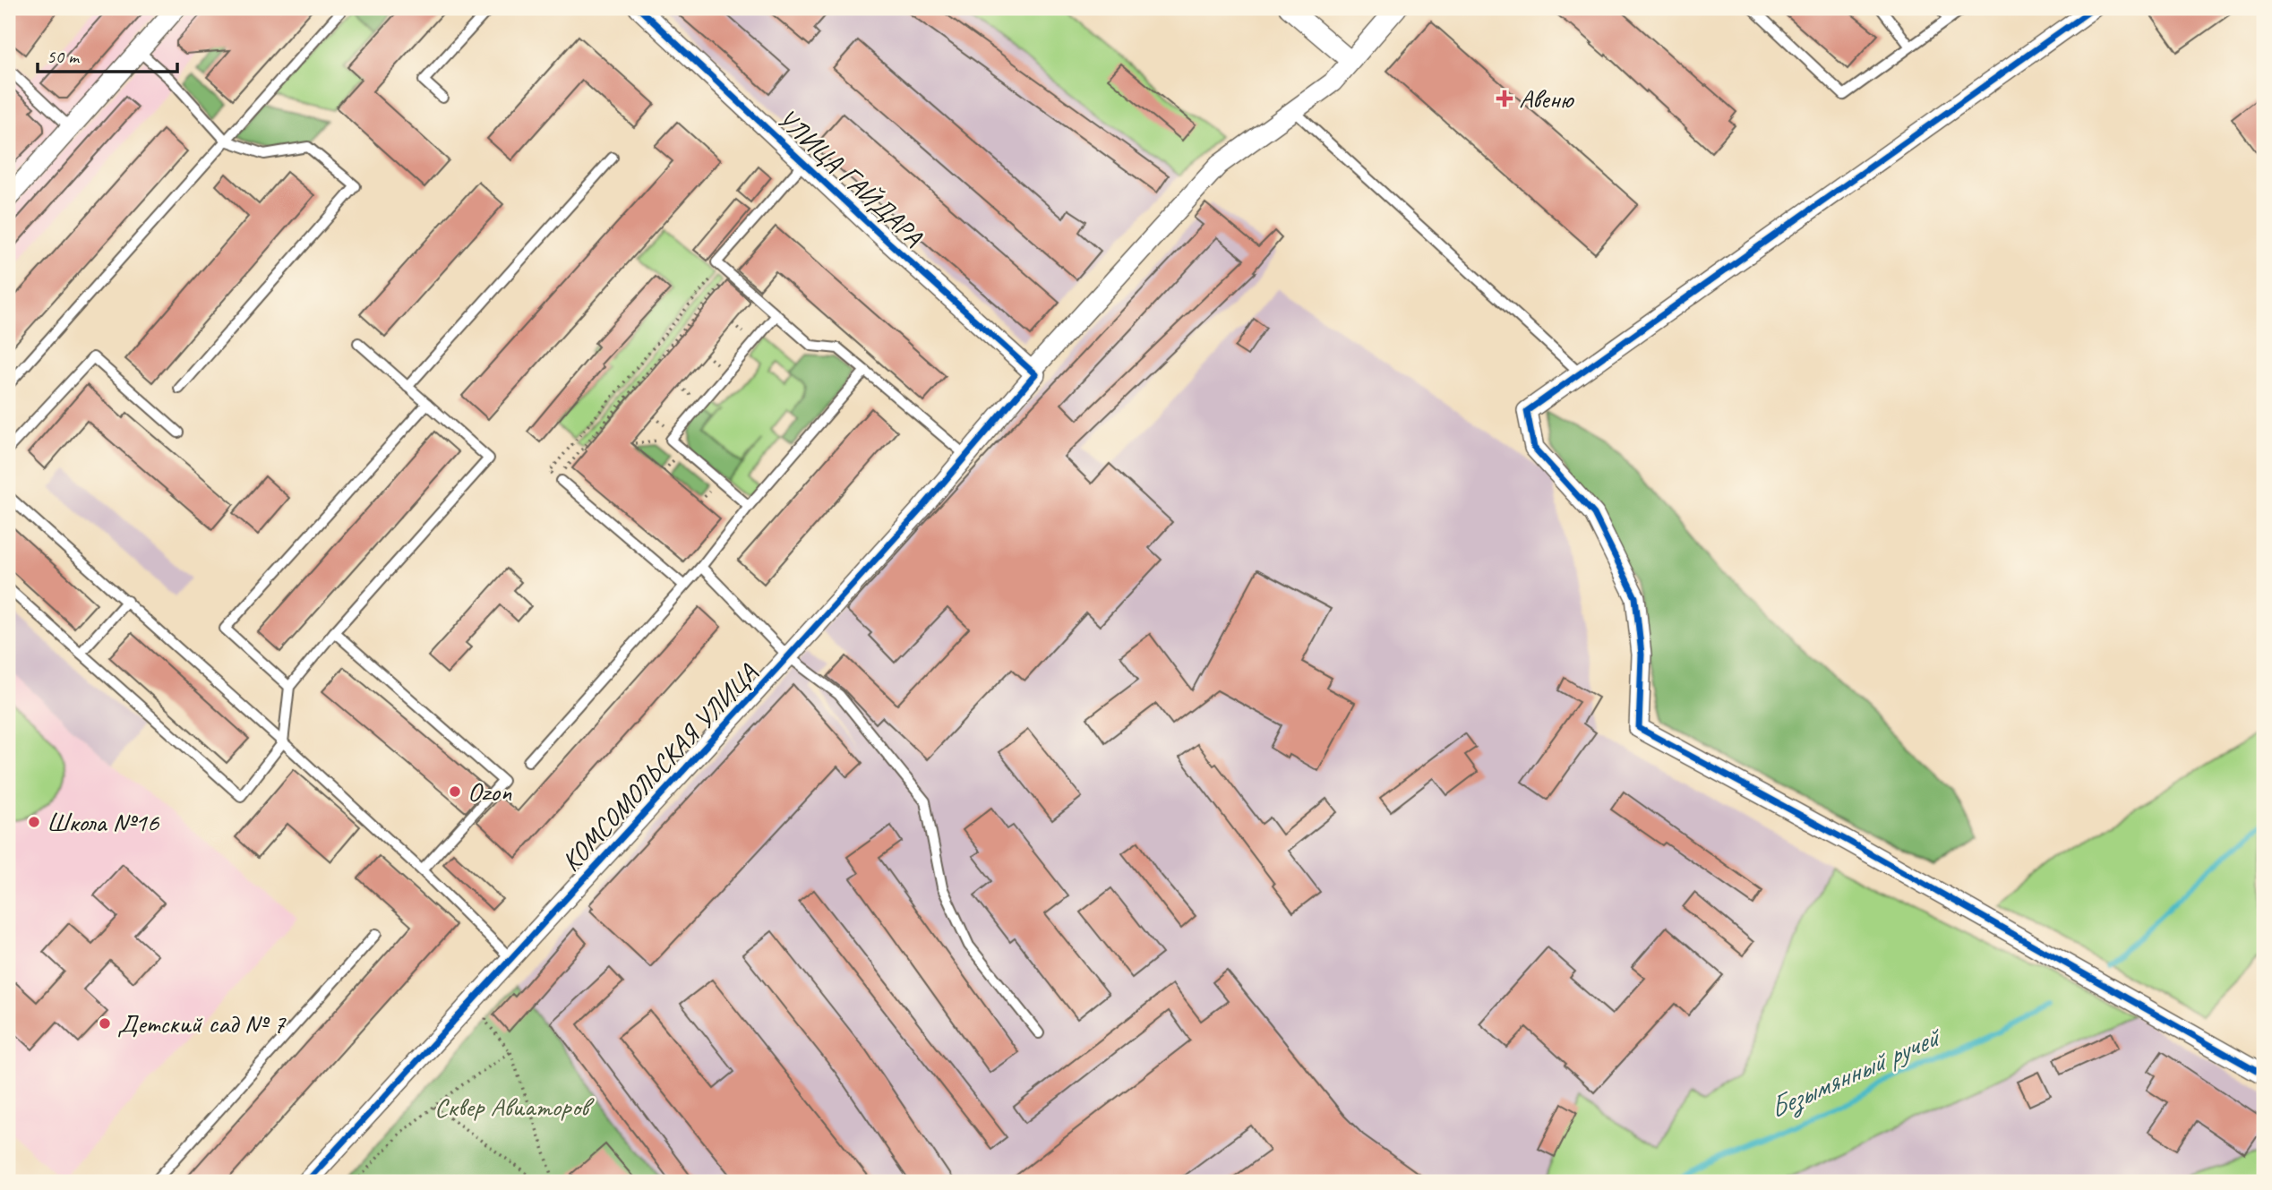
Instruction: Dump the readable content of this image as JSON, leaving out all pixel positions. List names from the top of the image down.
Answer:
{
  "streets": {
    "street": ["УЛИЦА ГАЙДАРА", "КОМСОМОЛЬСКАЯ УЛИЦА"]
  },
  "crossings": [
    ["УЛИЦА ГАЙДАРА", "КОМСОМОЛЬСКАЯ УЛИЦА"]
  ],
  "water": ["Безымянный ручей"],
  "parks": ["Сквер Авиаторов"],
  "places": {
    "health": ["Авеню"],
    "other": ["Ozon", "Школа №16", "Детский сад № 7"]
  },
  "scale_bar": "50 m"
}
